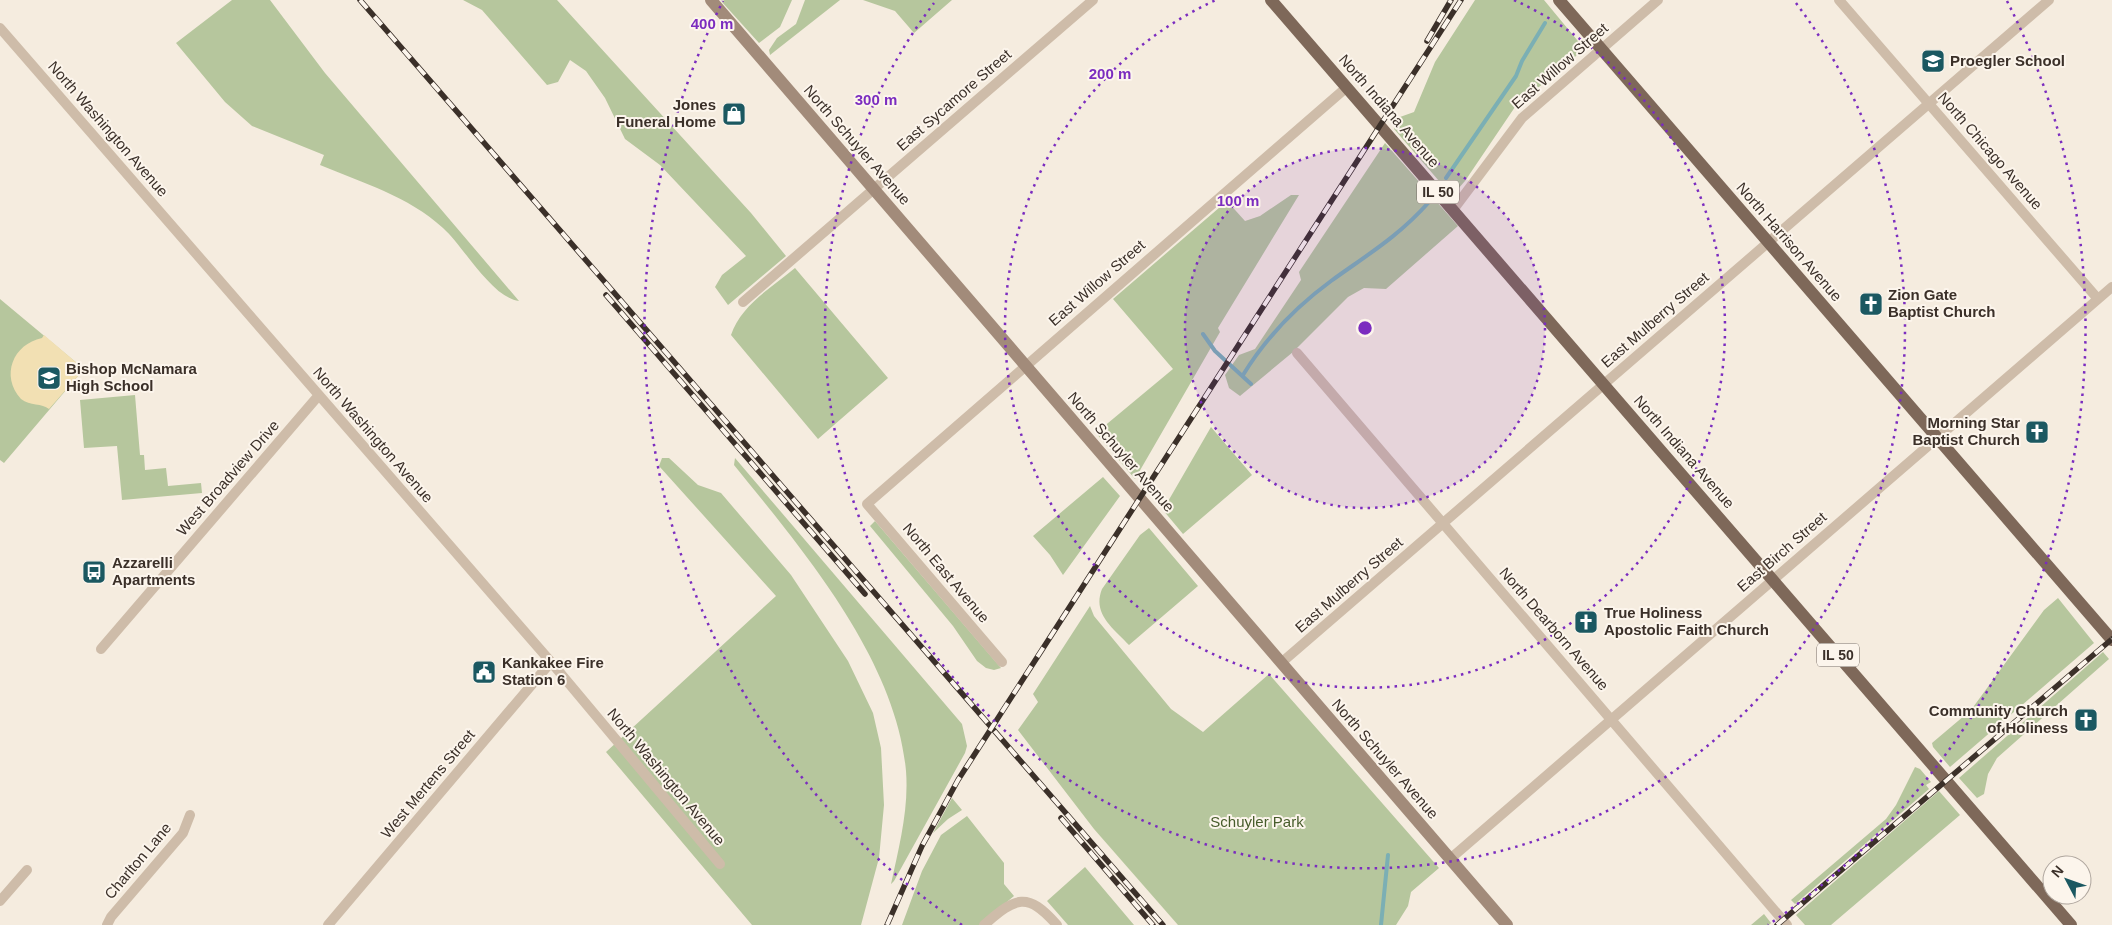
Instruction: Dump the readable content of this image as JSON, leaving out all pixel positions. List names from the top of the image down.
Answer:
{
  "streets": {
    "main road": ["North Indiana Avenue", "IL 50", "North Harrison Avenue"],
    "street": [
      "East Willow Street",
      "East Sycamore Street",
      "North Washington Avenue",
      "North Schuyler Avenue",
      "North Chicago Avenue",
      "East Mulberry Street",
      "West Broadview Drive",
      "East Birch Street",
      "North East Avenue",
      "North Dearborn Avenue",
      "West Mertens Street",
      "Charlton Lane"
    ]
  },
  "crossings": [
    ["East Willow Street", "North Indiana Avenue"],
    ["East Willow Street", "North Schuyler Avenue"],
    ["East Willow Street", "North Harrison Avenue"],
    ["East Willow Street", "North East Avenue"],
    ["East Sycamore Street", "North Schuyler Avenue"],
    ["North Indiana Avenue", "East Mulberry Street"],
    ["North Indiana Avenue", "East Birch Street"],
    ["North Washington Avenue", "West Broadview Drive"],
    ["North Washington Avenue", "West Mertens Street"],
    ["North Schuyler Avenue", "East Mulberry Street"],
    ["North Schuyler Avenue", "East Birch Street"],
    ["North Chicago Avenue", "East Mulberry Street"],
    ["North Chicago Avenue", "East Birch Street"],
    ["North Harrison Avenue", "East Mulberry Street"],
    ["North Harrison Avenue", "East Birch Street"],
    ["East Mulberry Street", "North Dearborn Avenue"],
    ["East Birch Street", "North Dearborn Avenue"]
  ],
  "parks": ["Schuyler Park"],
  "places": {
    "school or university": ["Proegler School", "Bishop McNamara High School"],
    "shop": ["Jones Funeral Home"],
    "church": [
      "Zion Gate Baptist Church",
      "Morning Star Baptist Church",
      "True Holiness Apostolic Faith Church",
      "Community Church of Holiness"
    ],
    "bus stop": ["Azzarelli Apartments"],
    "public building": ["Kankakee Fire Station 6"]
  },
  "north": "top left",
  "rings": [
    "400 m",
    "200 m",
    "300 m",
    "100 m"
  ]
}
